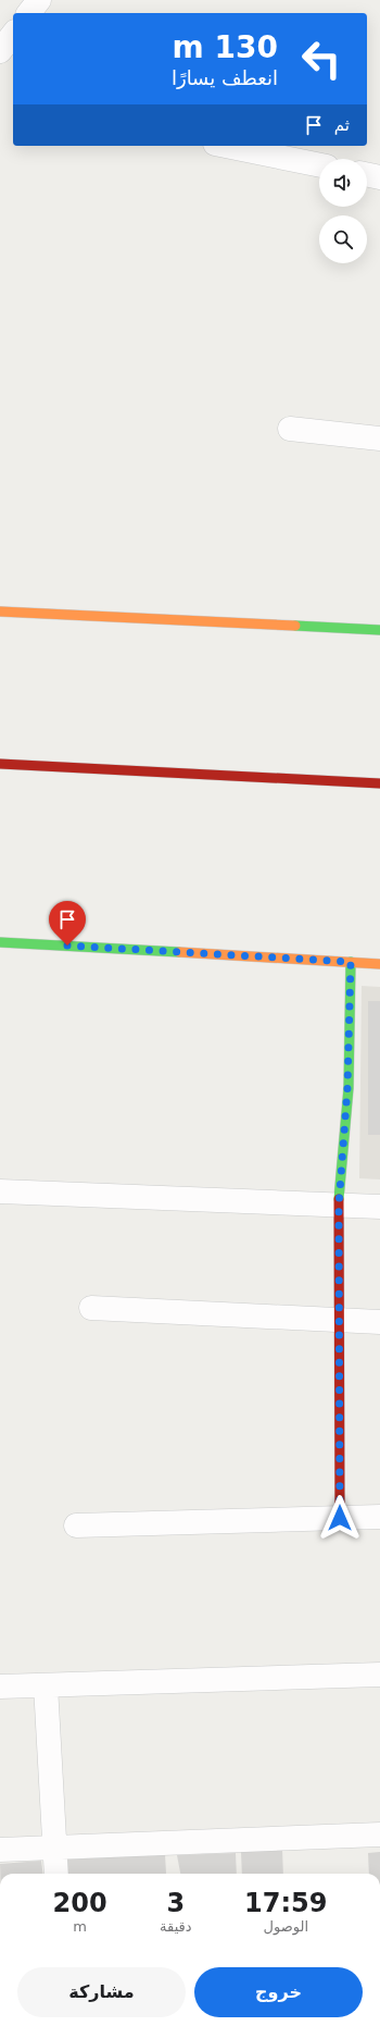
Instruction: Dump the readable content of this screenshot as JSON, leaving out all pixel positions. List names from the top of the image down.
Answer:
{
  "page": {
    "turn": ["130 m", "انعطف يسارًا"],
    "then": "ثم",
    "eta": [
      "17:59",
      "الوصول",
      "3",
      "دقيقة",
      "200",
      "m"
    ],
    "buttons": ["خروج", "مشاركة"]
  }
}
